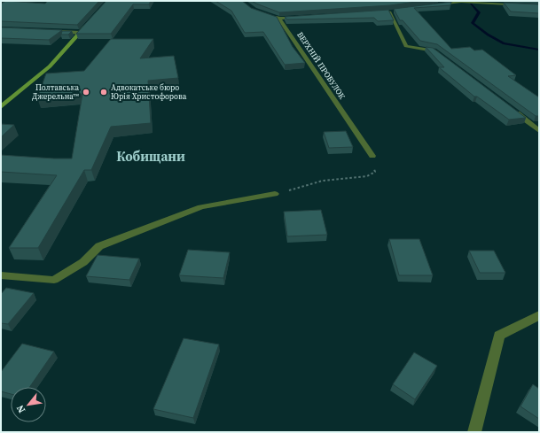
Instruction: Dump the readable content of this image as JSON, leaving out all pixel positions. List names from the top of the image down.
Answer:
{
  "streets": {
    "street": ["ВЕРХНІЙ ПРОВУЛОК"]
  },
  "districts": ["Кобищани"],
  "places": ["Полтавська Джерельна™", "Адвокатське бюро Юрія Христофорова"],
  "north": "bottom left"
}
